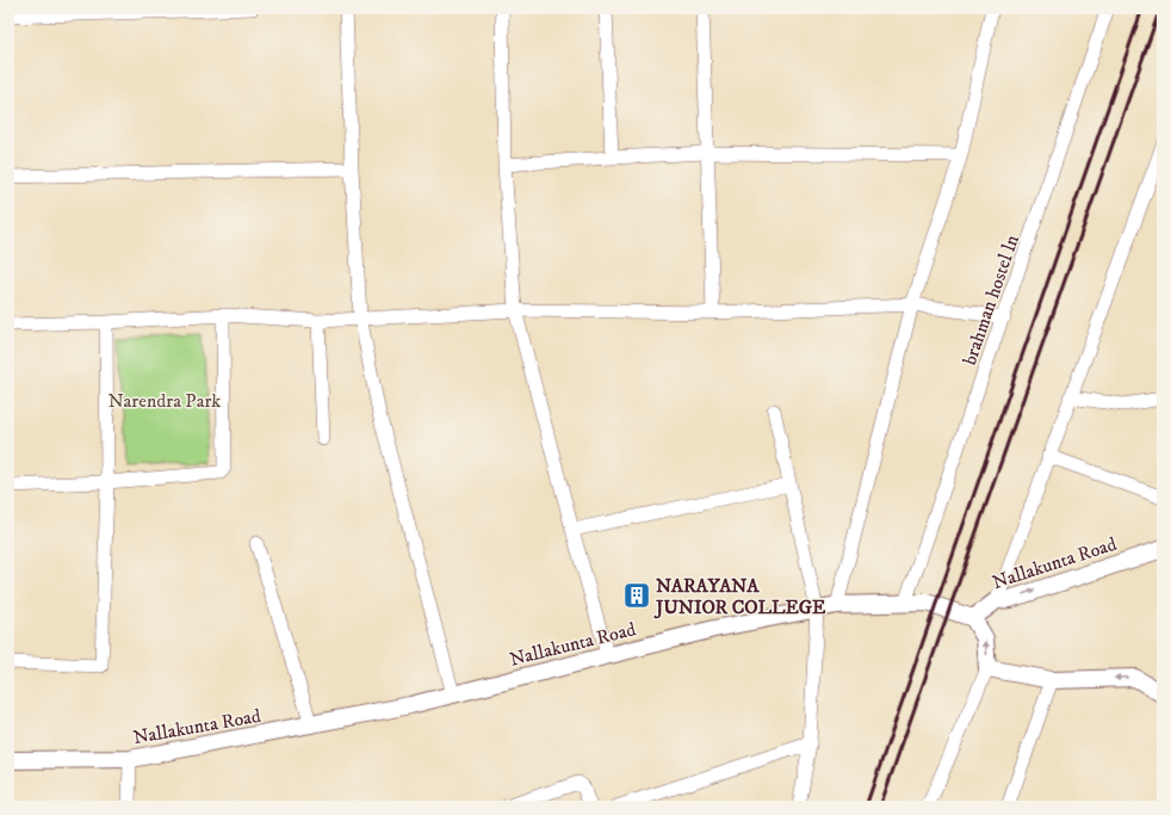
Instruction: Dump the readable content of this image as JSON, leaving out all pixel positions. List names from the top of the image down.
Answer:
{
  "streets": {
    "street": ["brahman hostel ln", "Nallakunta Road"]
  },
  "crossings": [
    ["brahman hostel ln", "Nallakunta Road"]
  ],
  "parks": ["Narendra Park"],
  "places": {
    "building": ["NARAYANA JUNIOR COLLEGE"]
  }
}
